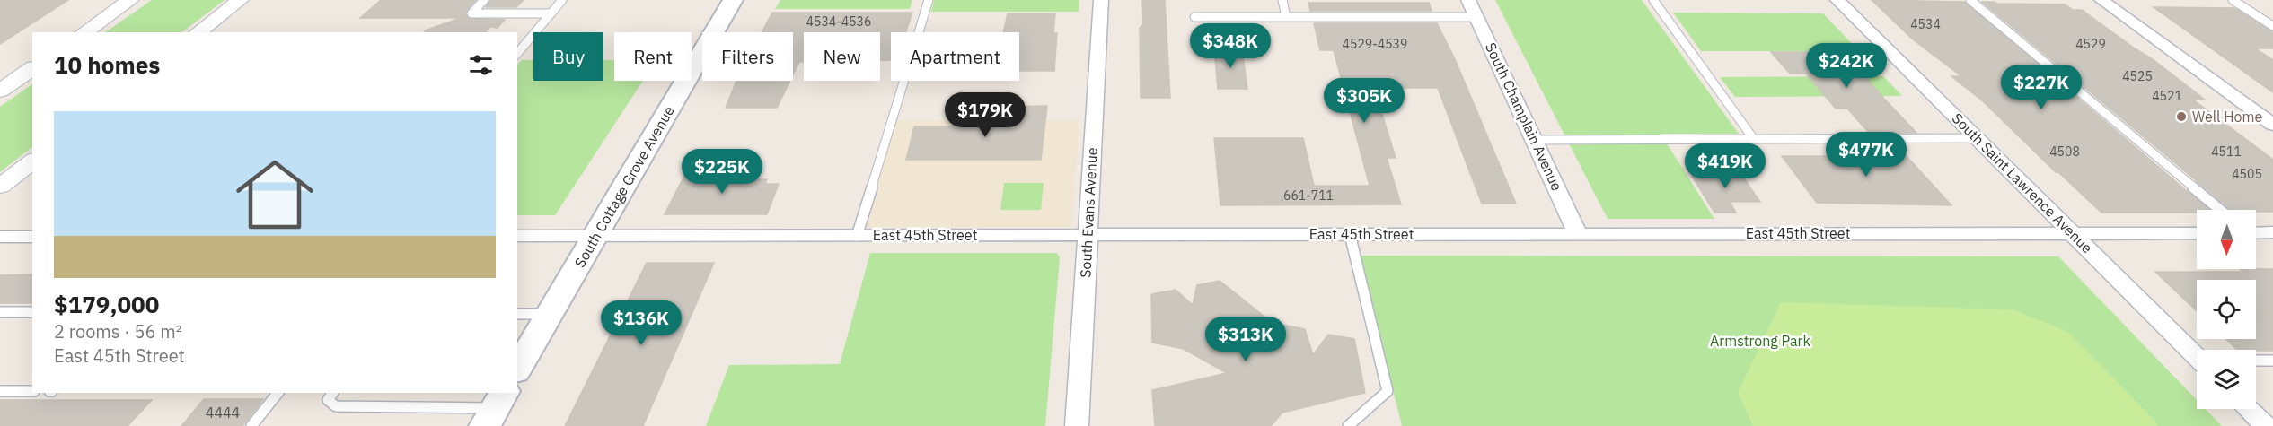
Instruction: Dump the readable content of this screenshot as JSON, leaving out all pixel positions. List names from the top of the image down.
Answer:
{
  "streets": {
    "main road": ["South Cottage Grove Avenue"],
    "street": [
      "South Champlain Avenue",
      "South Saint Lawrence Avenue",
      "South Evans Avenue",
      "East 45th Street"
    ]
  },
  "crossings": [
    ["South Champlain Avenue", "East 45th Street"],
    ["South Saint Lawrence Avenue", "East 45th Street"],
    ["South Cottage Grove Avenue", "East 45th Street"],
    ["South Evans Avenue", "East 45th Street"]
  ],
  "parks": ["Armstrong Park"],
  "places": ["Well Home"],
  "house_numbers": [
    "4534-4536",
    "4534",
    "4529-4539",
    "4529",
    "4525",
    "4521",
    "4508",
    "4511",
    "4505",
    "661-711",
    "4444"
  ],
  "north": "bottom",
  "page": {
    "price": [
      "$348K",
      "$242K",
      "$227K",
      "$305K",
      "$179K",
      "$477K",
      "$419K",
      "$225K",
      "$136K",
      "$313K"
    ],
    "chip": [
      "Buy",
      "Rent",
      "Filters",
      "New",
      "Apartment"
    ],
    "heading": "10 homes",
    "list": [
      {
        "name": "$179,000",
        "note": "2 rooms · 56 m² · East 45th Street"
      }
    ]
  }
}
